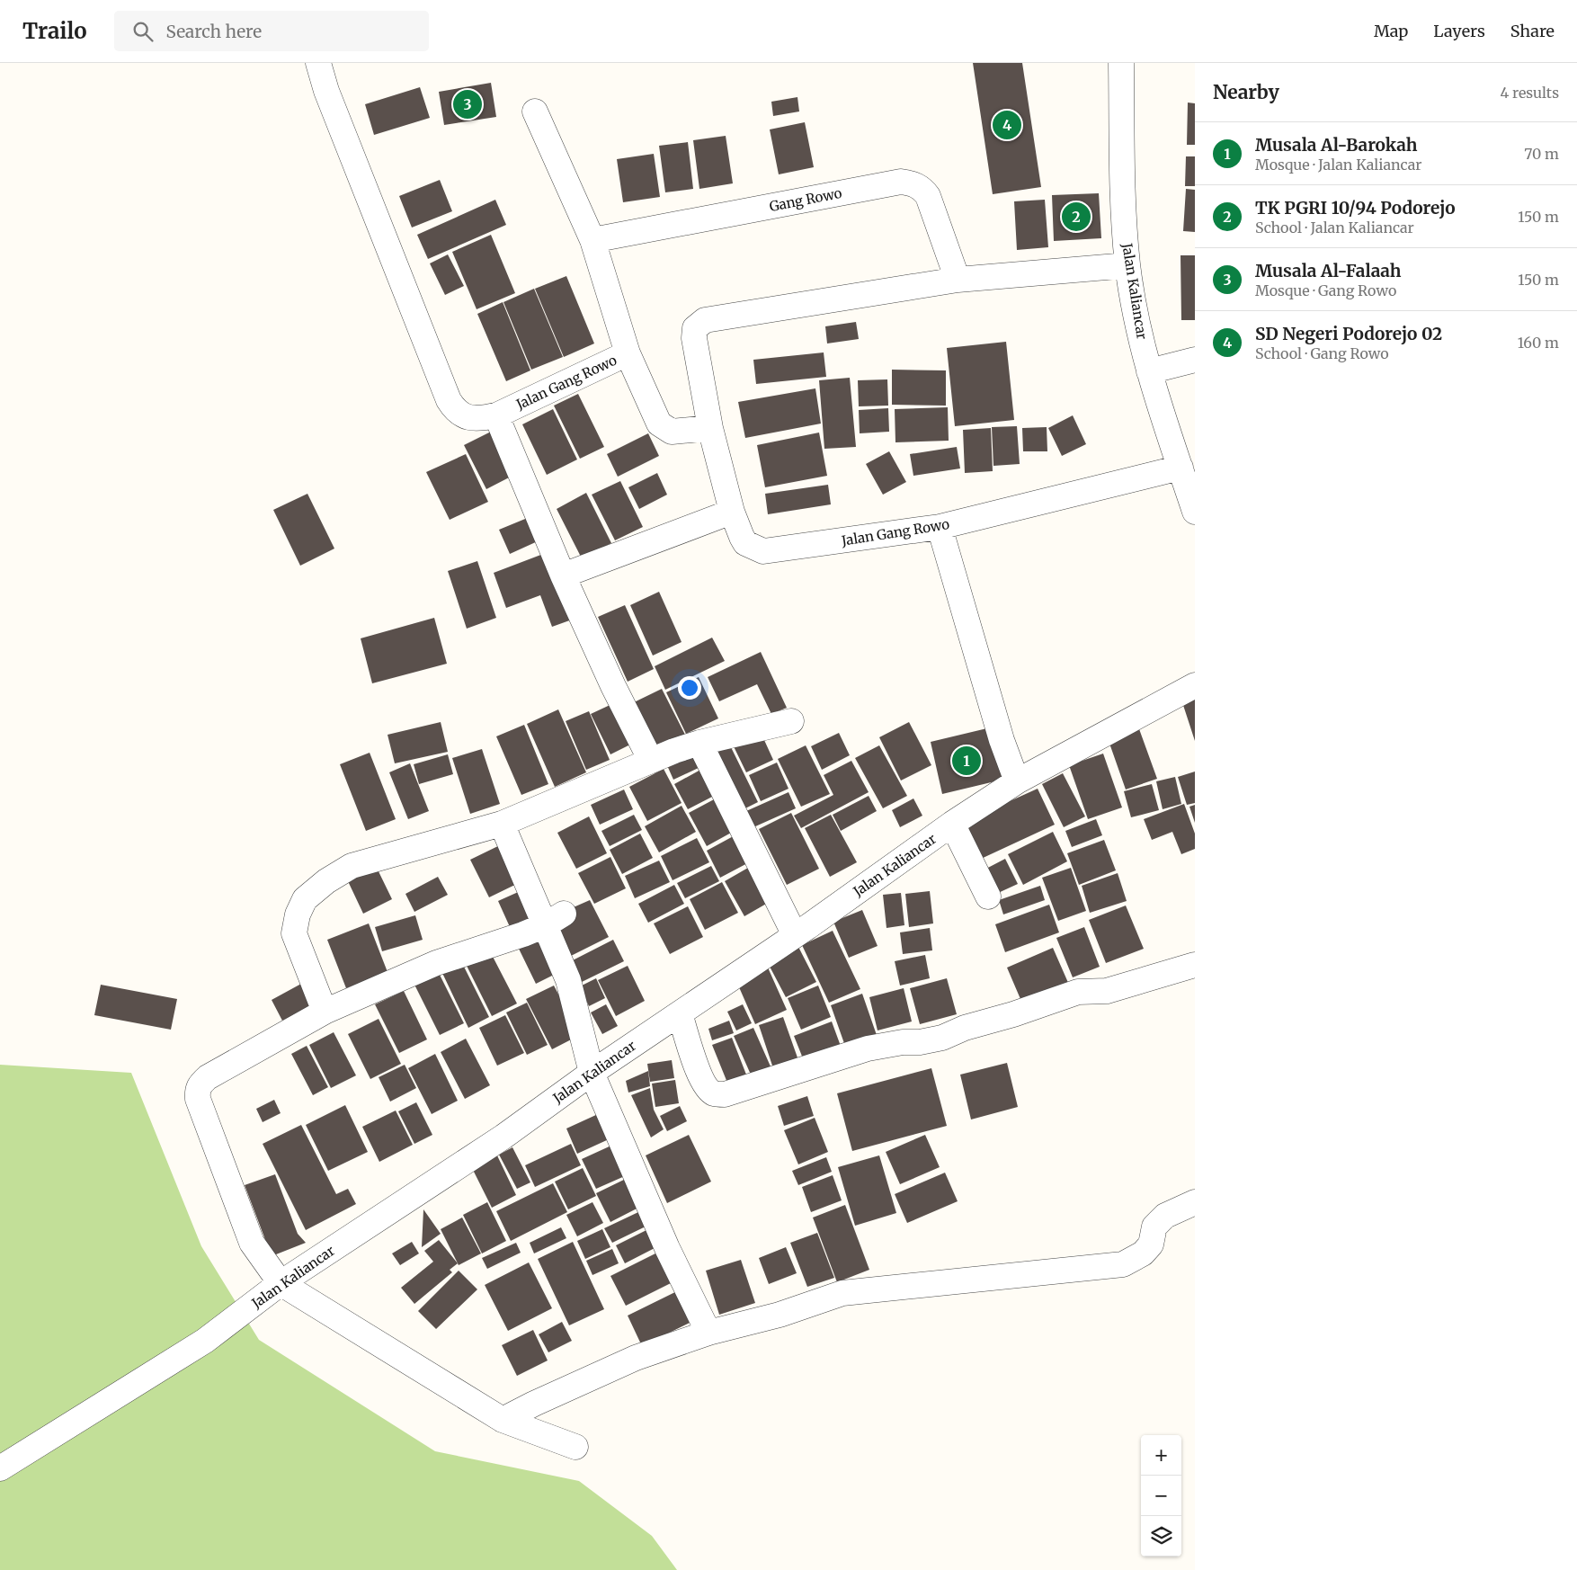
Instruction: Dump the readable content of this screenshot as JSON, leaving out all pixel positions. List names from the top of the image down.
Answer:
{
  "streets": {
    "street": ["Gang Rowo", "Jalan Kaliancar", "Jalan Gang Rowo"]
  },
  "crossings": [
    ["Jalan Kaliancar", "Jalan Gang Rowo"]
  ],
  "page": {
    "header": "Trailo",
    "search": "Search here",
    "nav": ["Map", "Layers", "Share"],
    "heading": ["Nearby", "4 results"],
    "pins": [
      "3",
      "4",
      "2",
      "1"
    ],
    "list": [
      {
        "mark": "1",
        "name": "Musala Al-Barokah",
        "note": "Mosque · Jalan Kaliancar",
        "value": "70 m"
      },
      {
        "mark": "2",
        "name": "TK PGRI 10/94 Podorejo",
        "note": "School · Jalan Kaliancar",
        "value": "150 m"
      },
      {
        "mark": "3",
        "name": "Musala Al-Falaah",
        "note": "Mosque · Gang Rowo",
        "value": "150 m"
      },
      {
        "mark": "4",
        "name": "SD Negeri Podorejo 02",
        "note": "School · Gang Rowo",
        "value": "160 m"
      }
    ],
    "map_buttons": ["+", "−"]
  }
}
